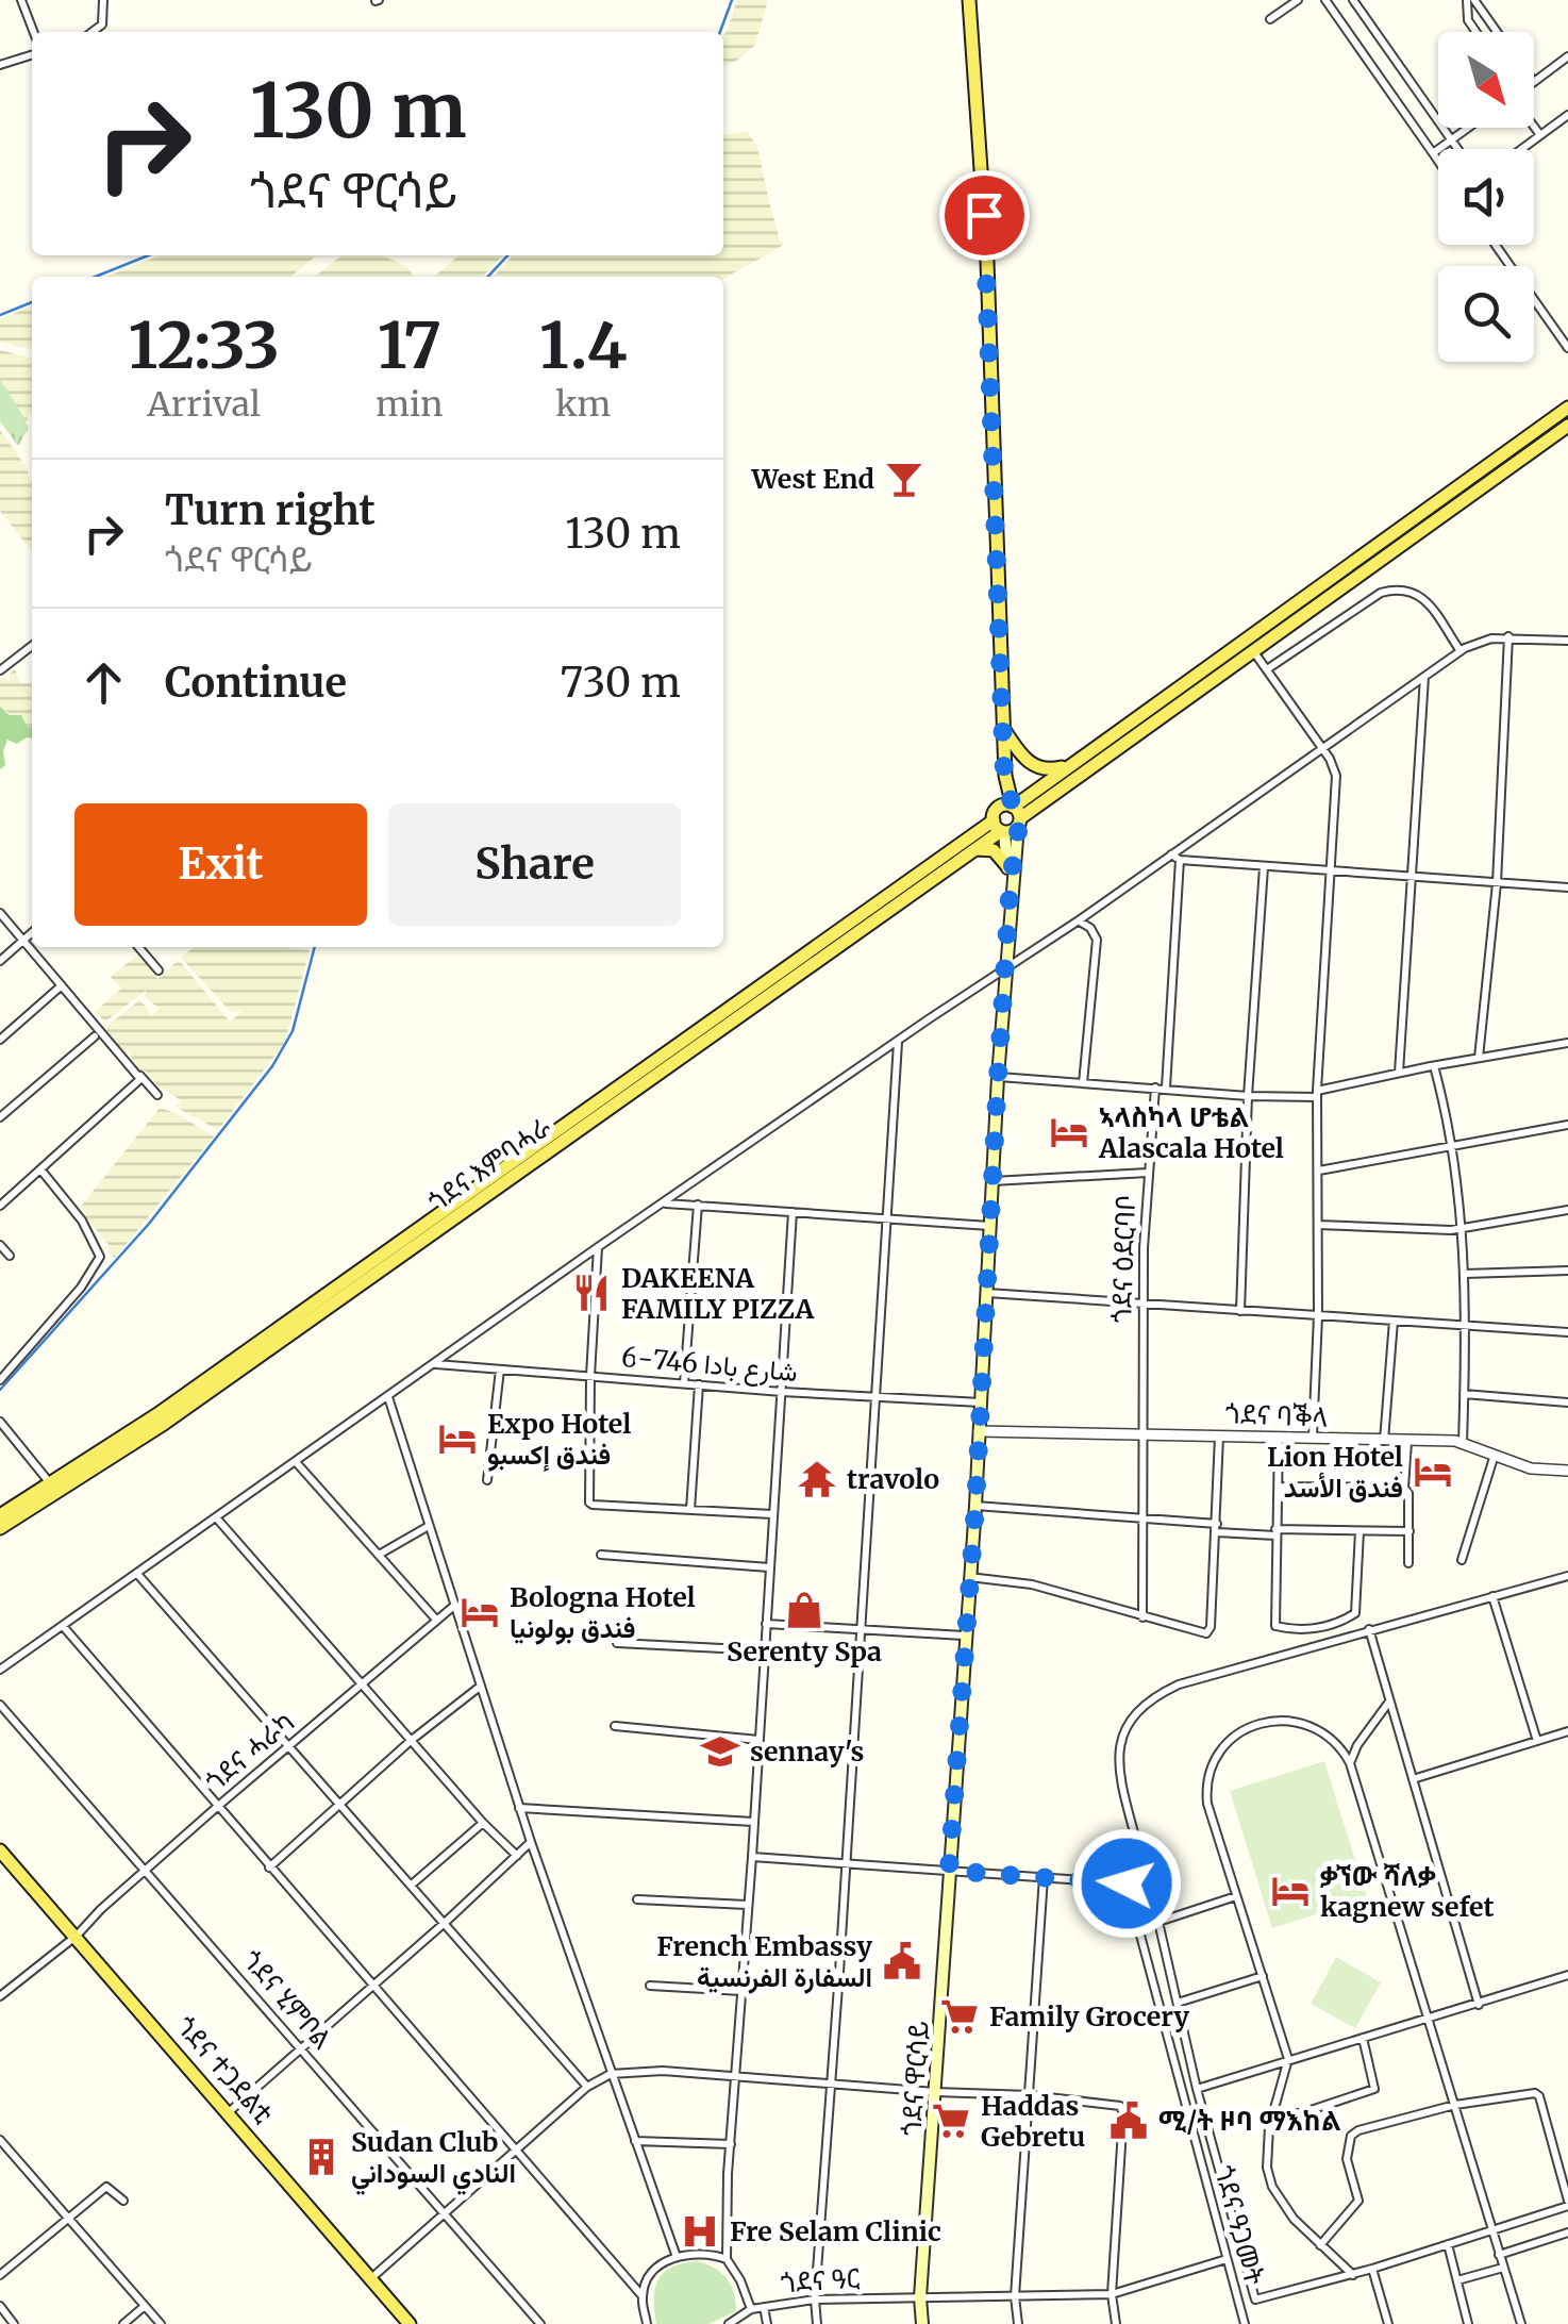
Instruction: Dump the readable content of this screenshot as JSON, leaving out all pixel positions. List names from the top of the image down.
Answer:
{
  "streets": {
    "main road": ["ጎደና እምባሓራ", "ጎደና ተጋደልቲ", "ጎደና ዋርሳይ"],
    "street": [
      "ጎደና ዕደርባቦ",
      "شارع بادا 746-6",
      "ጎደና ባቕላ",
      "ጎደና ሓራካ",
      "ጎደና ሂምቦል",
      "ጎደና ዓጋመት",
      "ጎደና ዓር"
    ]
  },
  "crossings": [
    ["ጎደና ዕደርባቦ", "ጎደና ባቕላ"],
    ["شارع بادا 746-6", "ጎደና ዋርሳይ"],
    ["ጎደና ባቕላ", "ጎደና ዋርሳይ"],
    ["ጎደና ሓራካ", "ጎደና ሂምቦል"],
    ["ጎደና ሓራካ", "ጎደና ተጋደልቲ"],
    ["ጎደና ዋርሳይ", "ጎደና ዓጋመት"],
    ["ጎደና ዋርሳይ", "ጎደና ዓር"],
    ["ጎደና ዓጋመት", "ጎደና ዓር"]
  ],
  "places": {
    "bar": ["West End"],
    "hotel": [
      "ኣላስካላ ሆቴል Alascala Hotel",
      "Expo Hotel فندق إكسبو",
      "Lion Hotel فندق الأسد",
      "Bologna Hotel فندق بولونيا",
      "ቃኘው ሻለቃ kagnew sefet"
    ],
    "restaurant": ["DAKEENA FAMILY PIZZA"],
    "temple": ["travolo"],
    "shop": ["Serenty Spa"],
    "school or university": ["sennay's"],
    "public building": ["French Embassy السفارة الفرنسية", "ሚ/ት ዞባ ማእከል"],
    "supermarket": ["Family Grocery", "Haddas Gebretu"],
    "building": ["Sudan Club النادي السوداني"],
    "hospital": ["Fre Selam Clinic"]
  },
  "north": "bottom right",
  "page": {
    "turn": ["130 m", "ጎደና ዋርሳይ"],
    "eta": [
      "12:33",
      "Arrival",
      "17",
      "min",
      "1.4",
      "km"
    ],
    "list": [
      {
        "name": "Turn right",
        "note": "ጎደና ዋርሳይ",
        "value": "130 m"
      },
      {
        "name": "Continue",
        "value": "730 m"
      }
    ],
    "buttons": ["Exit", "Share"]
  }
}
